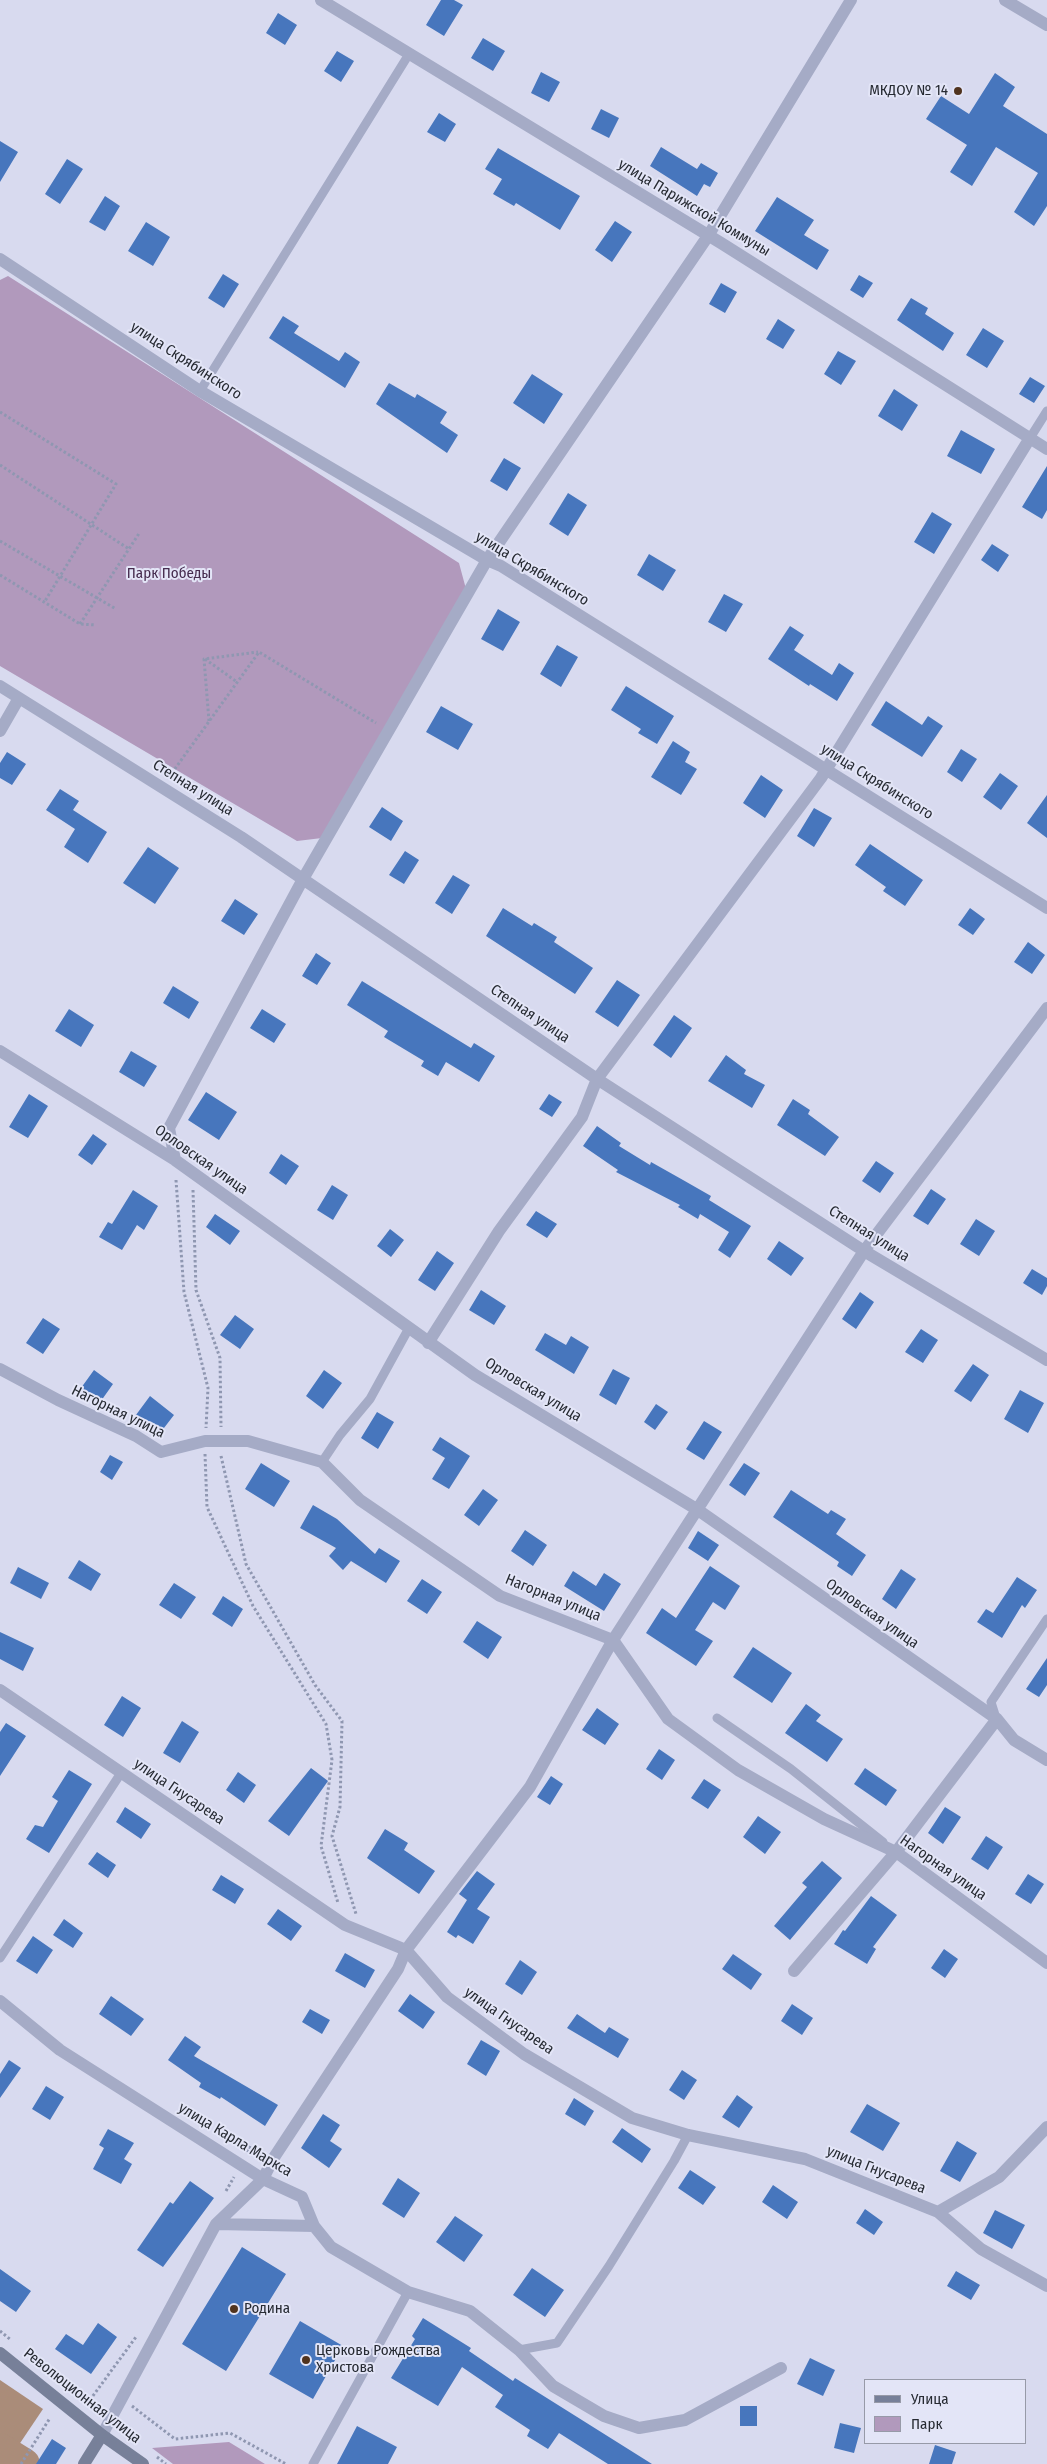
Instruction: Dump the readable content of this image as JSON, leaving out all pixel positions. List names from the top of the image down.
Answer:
{
  "streets": {
    "main road": ["Революционная улица"],
    "street": [
      "улица Парижской Коммуны",
      "улица Скрябинского",
      "Степная улица",
      "Орловская улица",
      "Нагорная улица",
      "улица Гнусарева",
      "улица Карла Маркса"
    ]
  },
  "parks": ["Парк Победы"],
  "places": ["МКДОУ № 14", "Родина", "Церковь Рождества Христова"],
  "legend": ["Улица", "Парк"]
}
